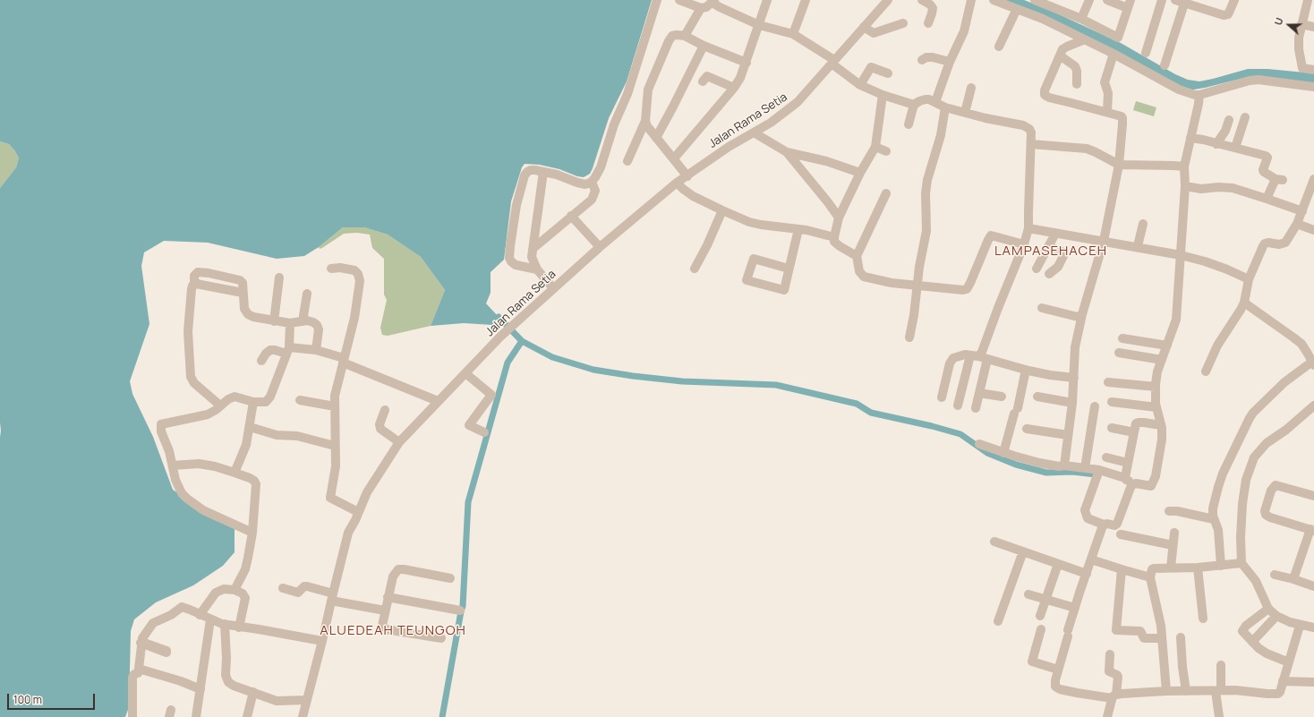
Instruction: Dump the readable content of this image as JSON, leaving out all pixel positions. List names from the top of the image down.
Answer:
{
  "streets": {
    "street": ["Jalan Rama Setia"]
  },
  "districts": ["LAMPASEHACEH", "ALUEDEAH TEUNGOH"],
  "scale_bar": "100 m",
  "north": "left"
}
